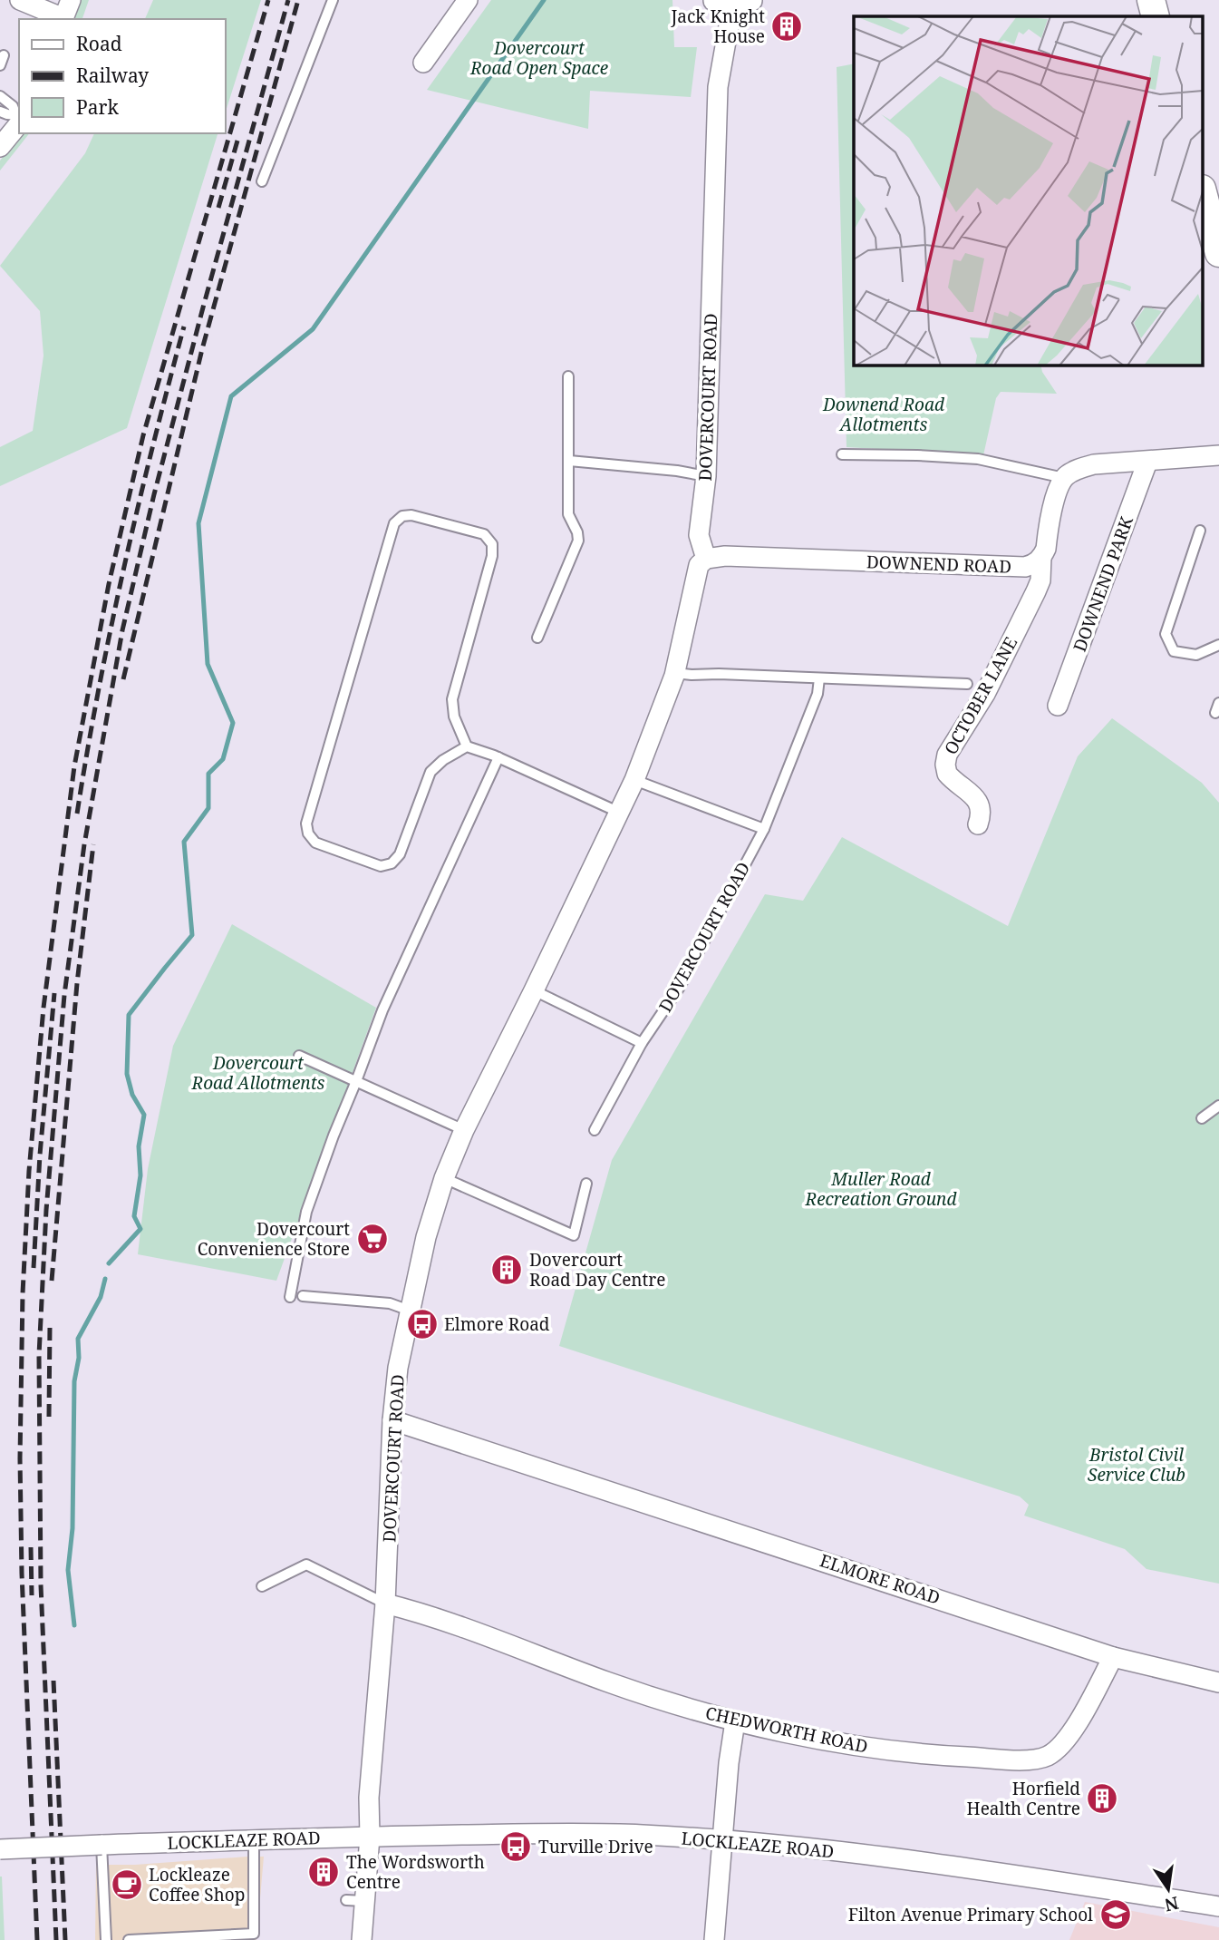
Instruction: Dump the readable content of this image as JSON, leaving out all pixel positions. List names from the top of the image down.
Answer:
{
  "streets": {
    "street": [
      "DOVERCOURT ROAD",
      "DOWNEND ROAD",
      "DOWNEND PARK",
      "OCTOBER LANE",
      "ELMORE ROAD",
      "CHEDWORTH ROAD",
      "LOCKLEAZE ROAD"
    ]
  },
  "crossings": [
    ["DOVERCOURT ROAD", "DOWNEND ROAD"],
    ["DOVERCOURT ROAD", "ELMORE ROAD"],
    ["DOVERCOURT ROAD", "CHEDWORTH ROAD"],
    ["DOVERCOURT ROAD", "LOCKLEAZE ROAD"],
    ["DOWNEND ROAD", "OCTOBER LANE"],
    ["ELMORE ROAD", "CHEDWORTH ROAD"]
  ],
  "parks": [
    "Dovercourt Road Open Space",
    "Downend Road Allotments",
    "Dovercourt Road Allotments",
    "Muller Road Recreation Ground",
    "Bristol Civil Service Club"
  ],
  "places": {
    "building": [
      "Jack Knight House",
      "Dovercourt Road Day Centre",
      "Horfield Health Centre",
      "The Wordsworth Centre"
    ],
    "supermarket": ["Dovercourt Convenience Store"],
    "bus stop": ["Elmore Road", "Turville Drive"],
    "cafe": ["Lockleaze Coffee Shop"],
    "school or university": ["Filton Avenue Primary School"]
  },
  "legend": ["Road", "Railway", "Park"],
  "north": "bottom"
}
